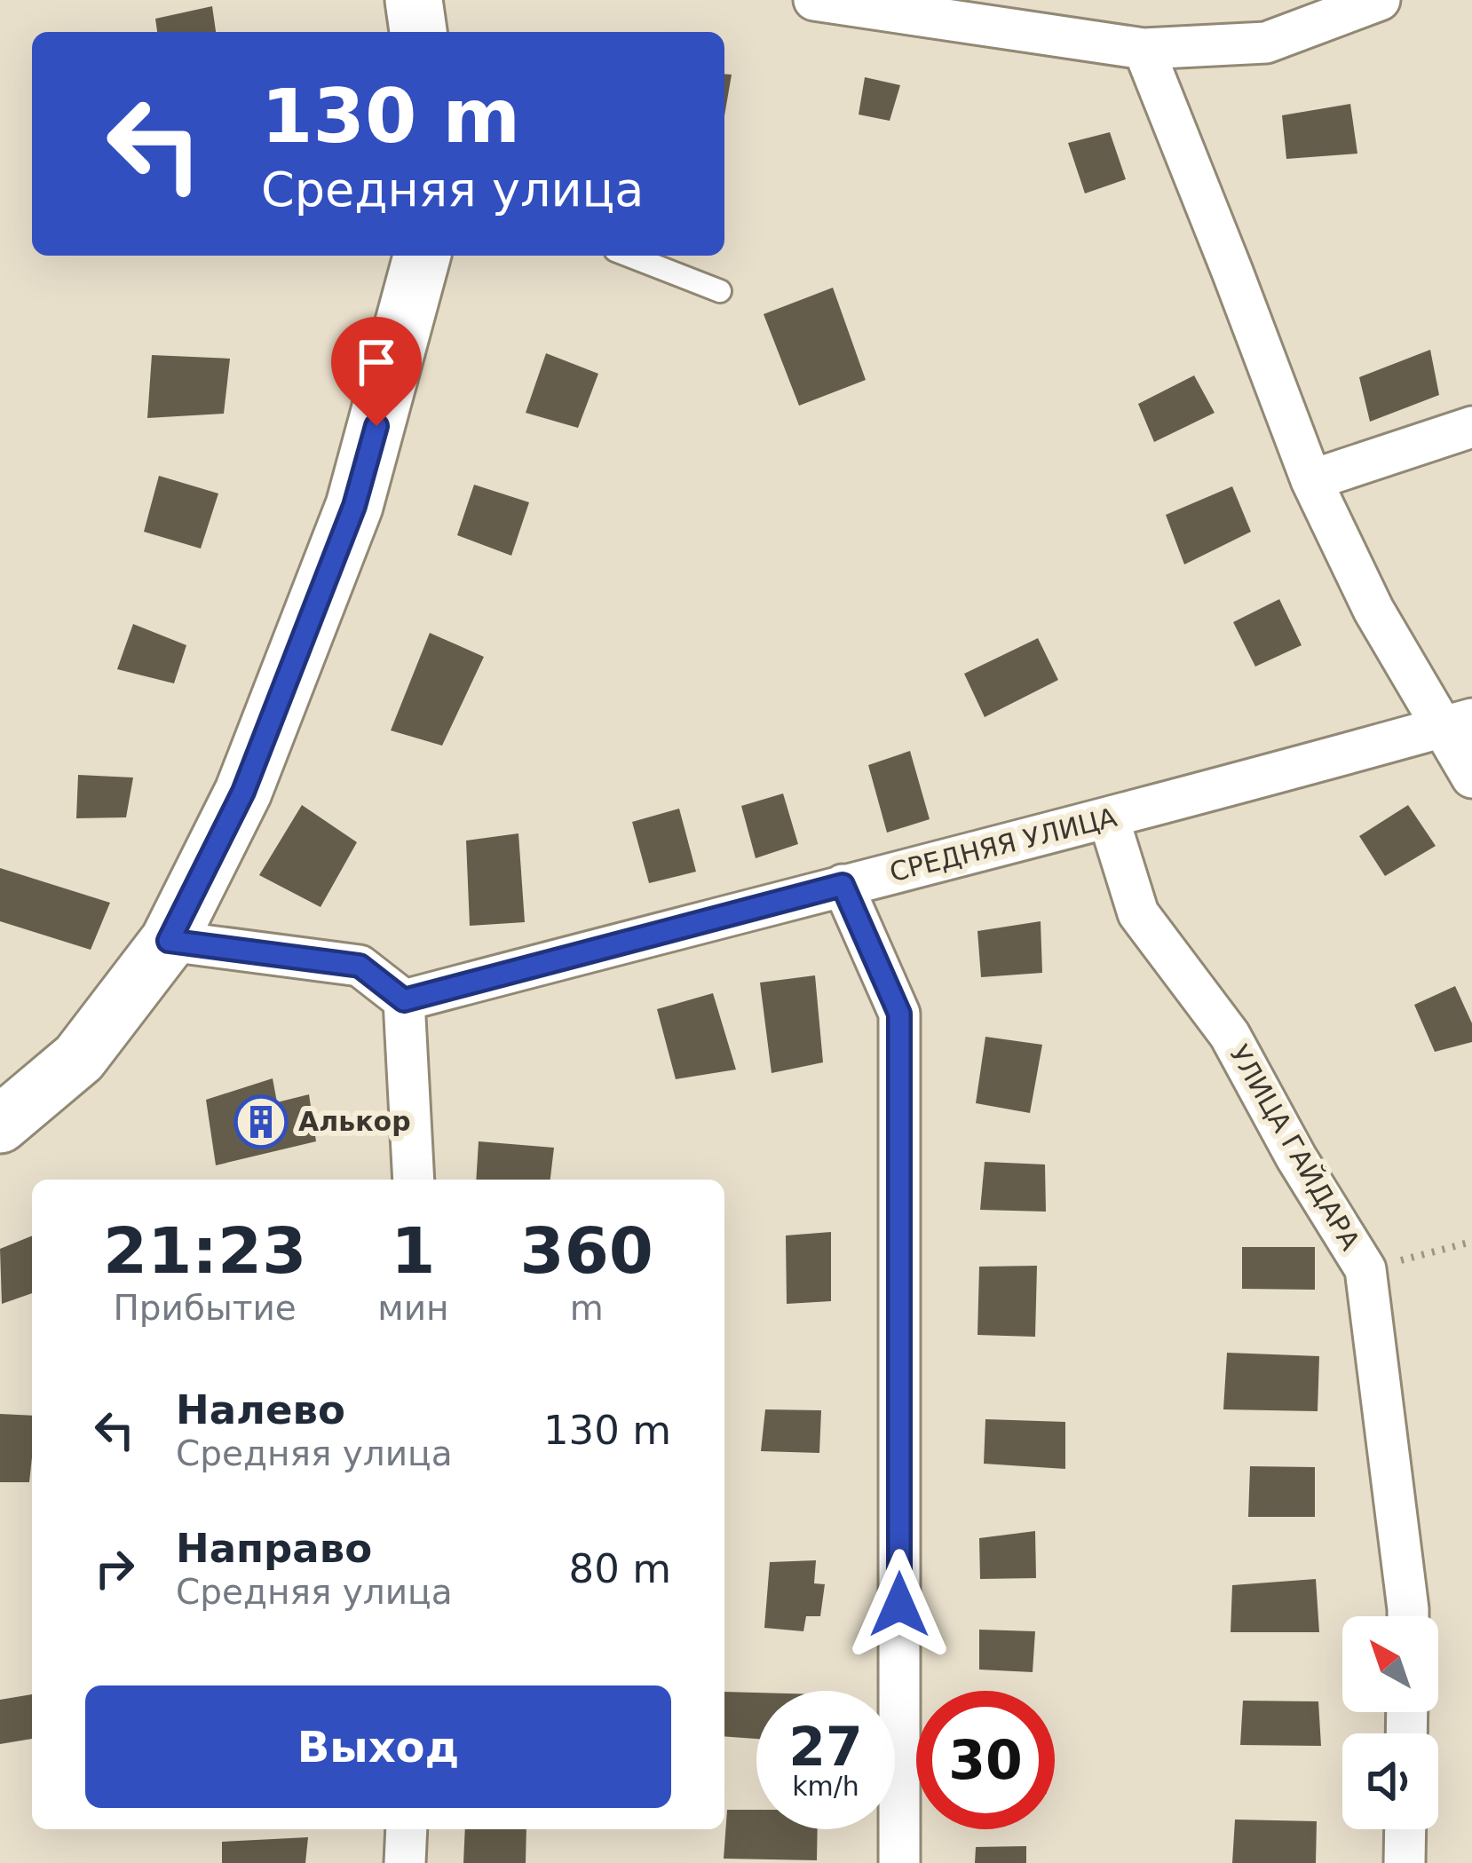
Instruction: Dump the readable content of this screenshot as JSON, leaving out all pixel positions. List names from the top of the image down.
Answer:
{
  "streets": {
    "street": ["СРЕДНЯЯ УЛИЦА", "УЛИЦА ГАЙДАРА"]
  },
  "crossings": [
    ["СРЕДНЯЯ УЛИЦА", "УЛИЦА ГАЙДАРА"]
  ],
  "places": {
    "building": ["Алькор"]
  },
  "north": "top left",
  "page": {
    "turn": ["130 m", "Средняя улица"],
    "eta": [
      "21:23",
      "Прибытие",
      "1",
      "мин",
      "360",
      "m"
    ],
    "list": [
      {
        "name": "Налево",
        "note": "Средняя улица",
        "value": "130 m"
      },
      {
        "name": "Направо",
        "note": "Средняя улица",
        "value": "80 m"
      }
    ],
    "buttons": "Выход",
    "speed": "27 km/h",
    "limit": "30"
  }
}
